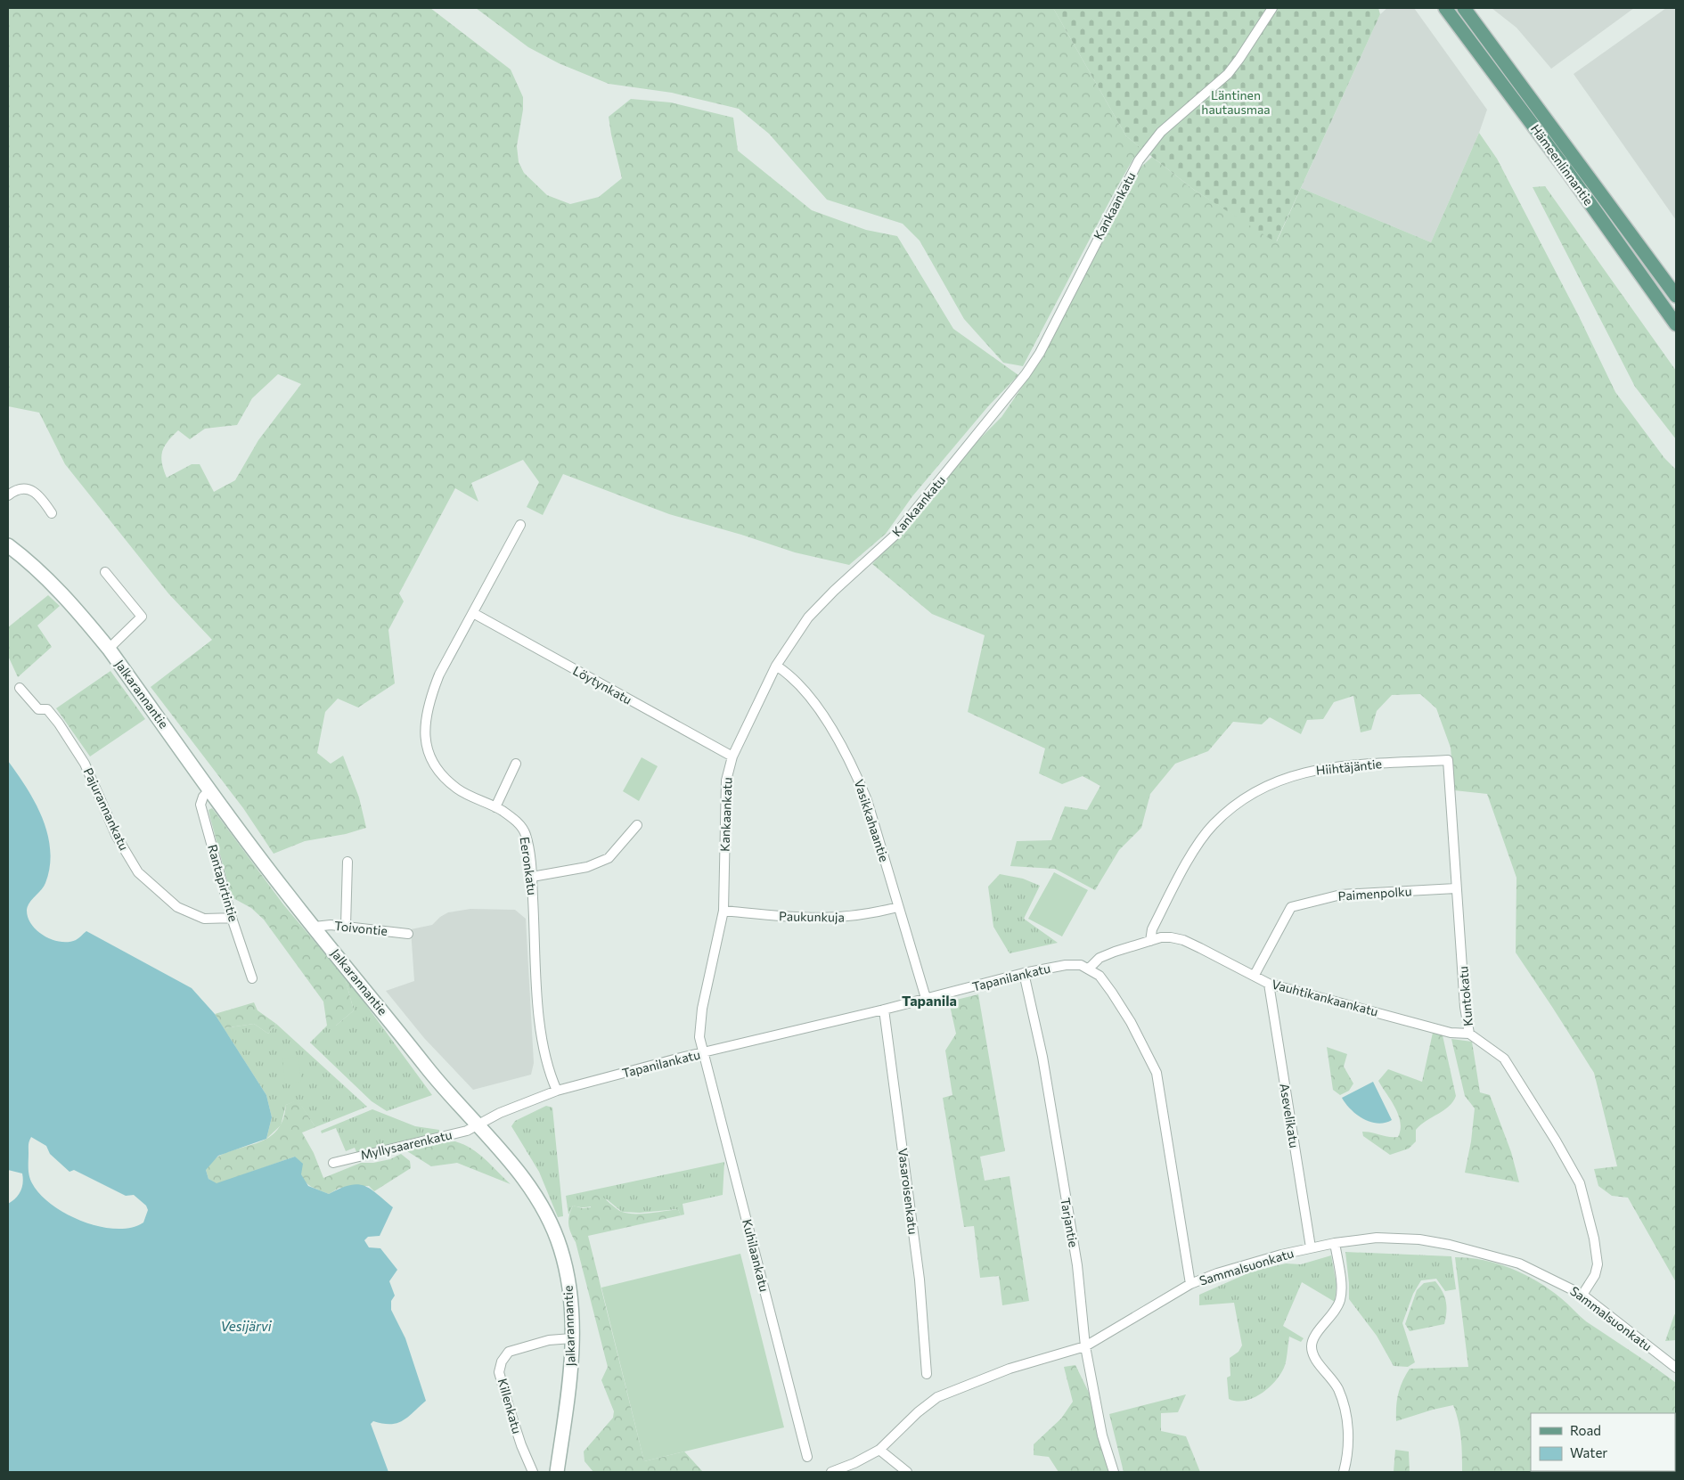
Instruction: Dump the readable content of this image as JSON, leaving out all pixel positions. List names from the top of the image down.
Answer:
{
  "streets": {
    "main road": ["Hämeenlinnantie", "Jalkarannantie"],
    "street": [
      "Kankaankatu",
      "Löytynkatu",
      "Hiihtäjäntie",
      "Pajurannankatu",
      "Vasikkahaantie",
      "Eeronkatu",
      "Rantapirtintie",
      "Paimenpolku",
      "Paukunkuja",
      "Toivontie",
      "Tapanilankatu",
      "Kuntokatu",
      "Vauhtikankaankatu",
      "Asevelikatu",
      "Myllysaarenkatu",
      "Vasaroisenkatu",
      "Tarjantie",
      "Kuhilaankatu",
      "Sammalsuonkatu",
      "Killenkatu"
    ]
  },
  "crossings": [
    ["Kankaankatu", "Löytynkatu"],
    ["Kankaankatu", "Vasikkahaantie"],
    ["Kankaankatu", "Paukunkuja"],
    ["Kankaankatu", "Tapanilankatu"],
    ["Kankaankatu", "Kuhilaankatu"],
    ["Löytynkatu", "Eeronkatu"],
    ["Jalkarannantie", "Rantapirtintie"],
    ["Jalkarannantie", "Toivontie"],
    ["Jalkarannantie", "Tapanilankatu"],
    ["Jalkarannantie", "Myllysaarenkatu"],
    ["Jalkarannantie", "Killenkatu"],
    ["Hiihtäjäntie", "Kuntokatu"],
    ["Hiihtäjäntie", "Vauhtikankaankatu"],
    ["Pajurannankatu", "Rantapirtintie"],
    ["Vasikkahaantie", "Paukunkuja"],
    ["Vasikkahaantie", "Tapanilankatu"],
    ["Eeronkatu", "Tapanilankatu"],
    ["Paimenpolku", "Kuntokatu"],
    ["Paimenpolku", "Vauhtikankaankatu"],
    ["Tapanilankatu", "Vauhtikankaankatu"],
    ["Tapanilankatu", "Myllysaarenkatu"],
    ["Tapanilankatu", "Vasaroisenkatu"],
    ["Tapanilankatu", "Tarjantie"],
    ["Tapanilankatu", "Kuhilaankatu"],
    ["Kuntokatu", "Vauhtikankaankatu"],
    ["Kuntokatu", "Sammalsuonkatu"],
    ["Vauhtikankaankatu", "Asevelikatu"],
    ["Asevelikatu", "Sammalsuonkatu"],
    ["Tarjantie", "Sammalsuonkatu"]
  ],
  "districts": ["Tapanila"],
  "water": ["Vesijärvi"],
  "parks": ["Läntinen hautausmaa"],
  "legend": ["Road", "Water"]
}
